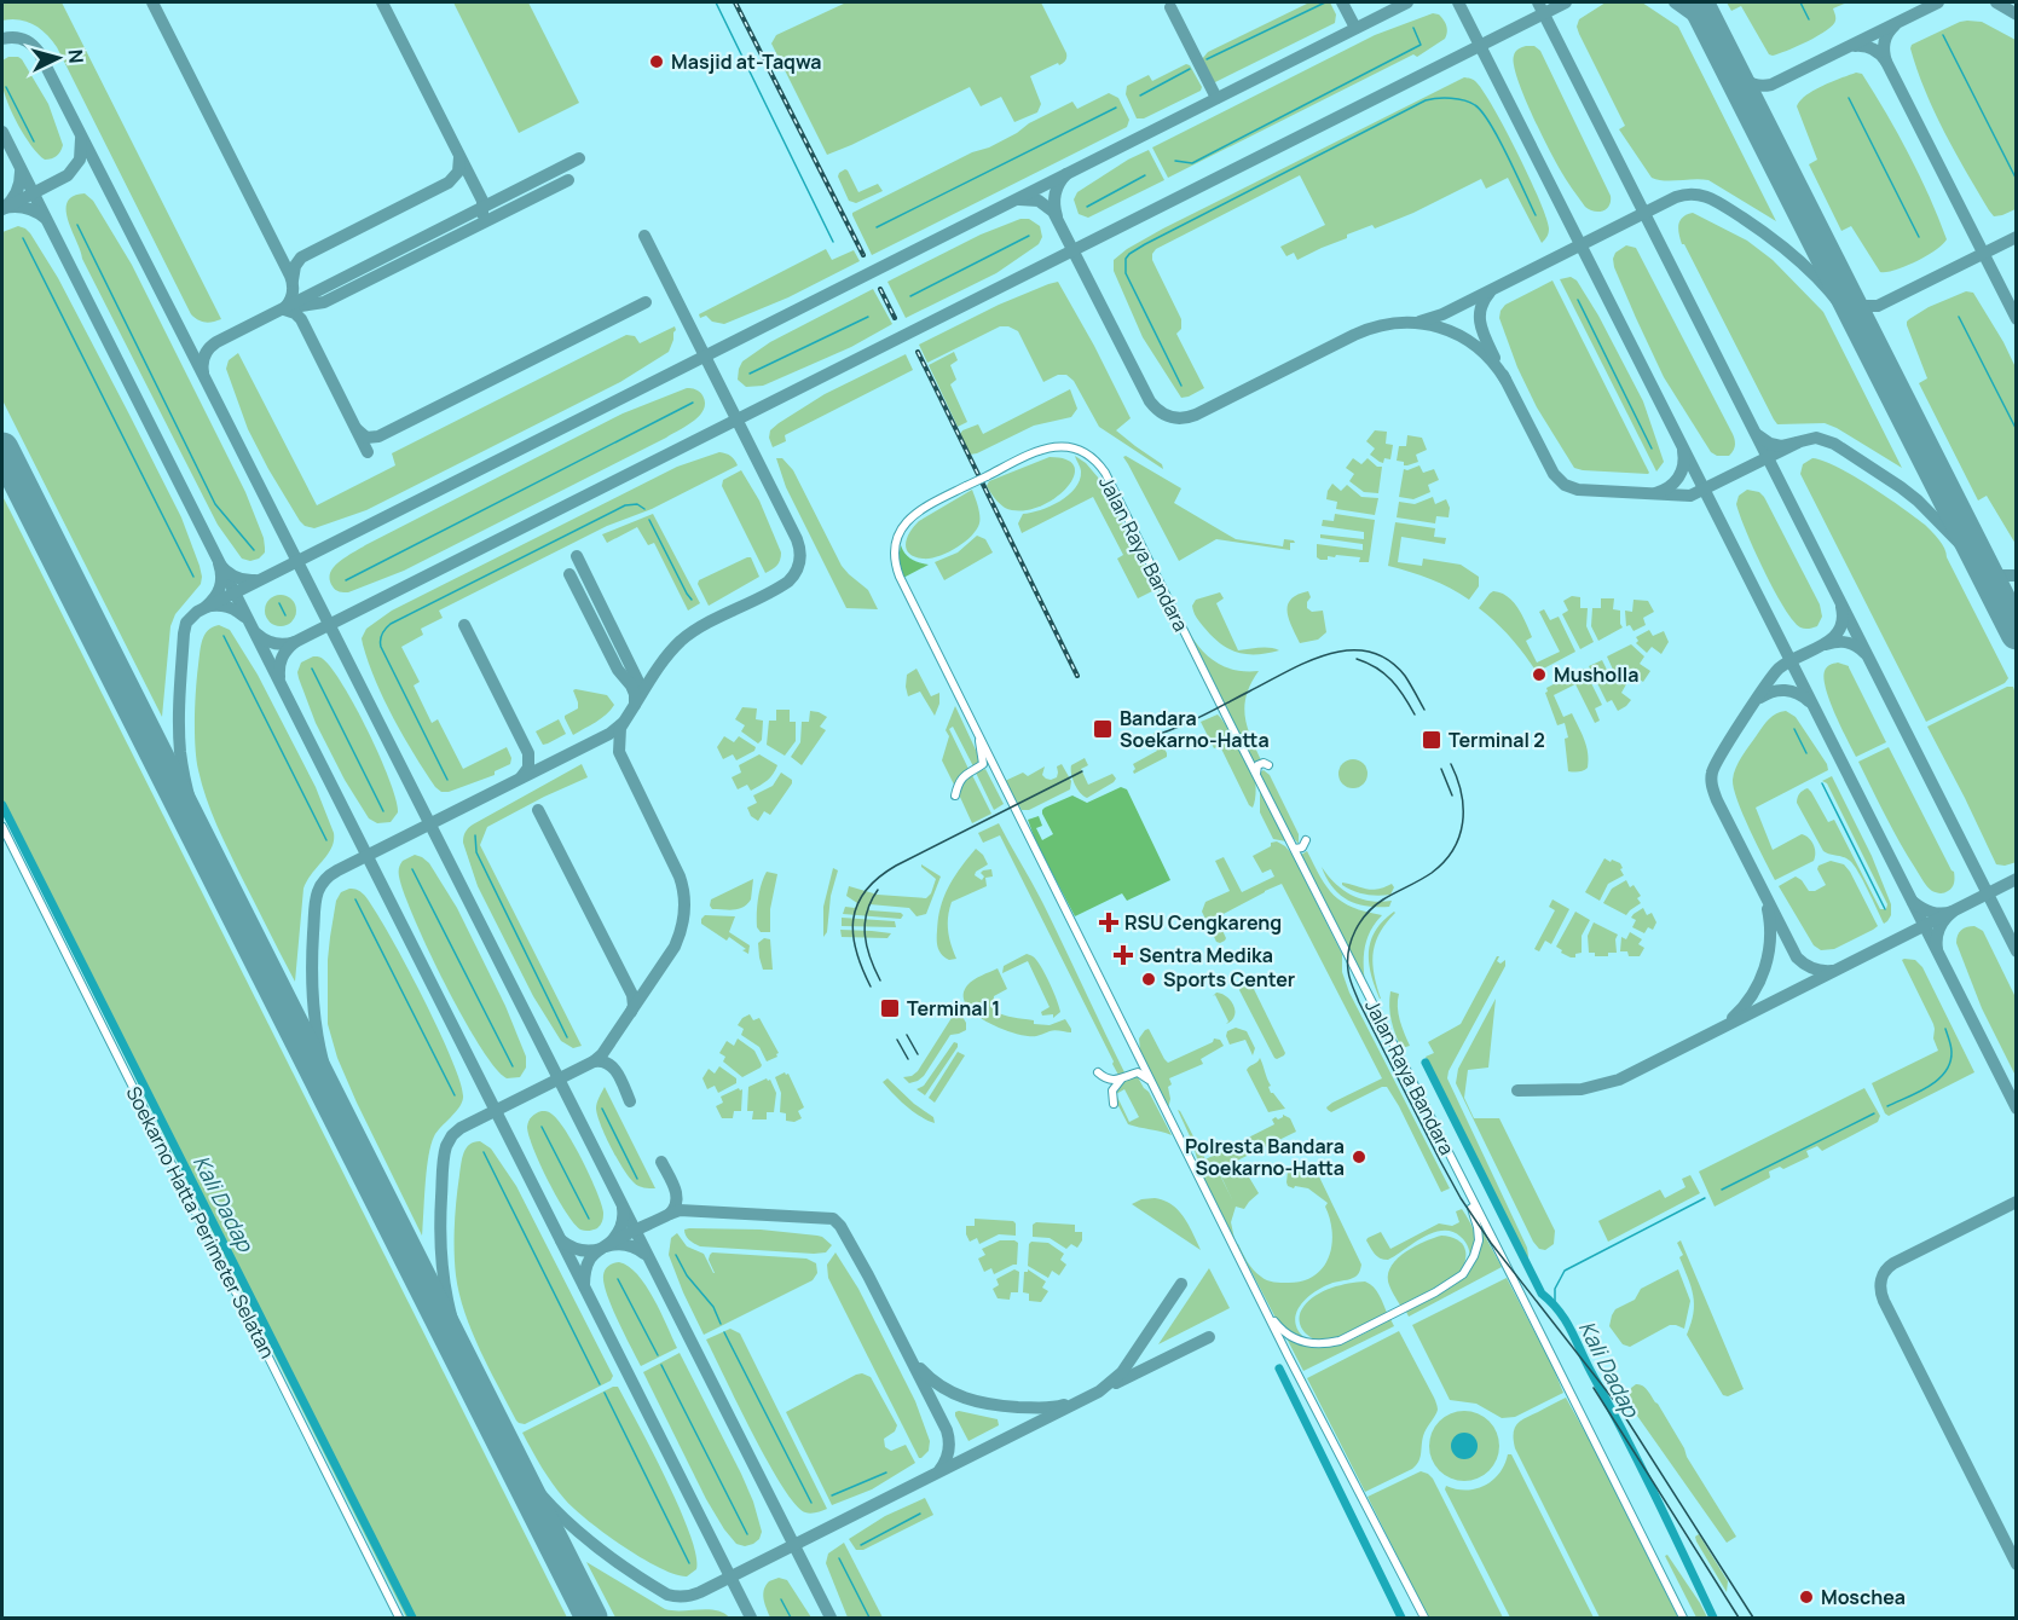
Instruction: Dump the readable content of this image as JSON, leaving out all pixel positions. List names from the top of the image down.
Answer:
{
  "streets": {
    "main road": ["Jalan Raya Bandara", "Soekarno Hatta Perimeter Selatan"]
  },
  "water": ["Kali Dadap"],
  "places": {
    "other": [
      "Masjid at-Taqwa",
      "Musholla",
      "Sports Center",
      "Polresta Bandara Soekarno-Hatta",
      "Moschea"
    ],
    "transit": ["Bandara Soekarno-Hatta", "Terminal 2", "Terminal 1"],
    "health": ["RSU Cengkareng", "Sentra Medika"]
  },
  "north": "right"
}
